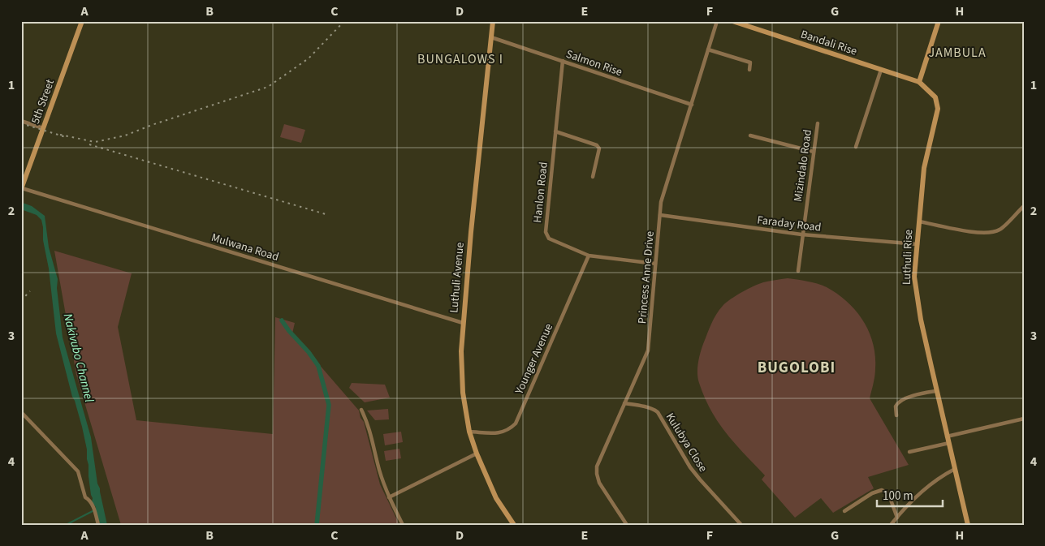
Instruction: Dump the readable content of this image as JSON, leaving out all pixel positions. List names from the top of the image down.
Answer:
{
  "streets": {
    "street": [
      "Bandali Rise",
      "Salmon Rise",
      "5th Street",
      "Mizindalo Road",
      "Hanlon Road",
      "Faraday Road",
      "Mulwana Road",
      "Luthuli Rise",
      "Luthuli Avenue",
      "Princess Anne Drive",
      "Younger Avenue",
      "Kulubya Close"
    ]
  },
  "crossings": [
    ["Bandali Rise", "Luthuli Rise"],
    ["Salmon Rise", "Hanlon Road"],
    ["Salmon Rise", "Luthuli Avenue"],
    ["Salmon Rise", "Princess Anne Drive"],
    ["5th Street", "Mulwana Road"],
    ["Mizindalo Road", "Faraday Road"],
    ["Hanlon Road", "Princess Anne Drive"],
    ["Hanlon Road", "Younger Avenue"],
    ["Faraday Road", "Luthuli Rise"],
    ["Faraday Road", "Princess Anne Drive"],
    ["Mulwana Road", "Luthuli Avenue"],
    ["Luthuli Avenue", "Younger Avenue"],
    ["Princess Anne Drive", "Kulubya Close"]
  ],
  "districts": ["JAMBULA", "BUNGALOWS I", "BUGOLOBI"],
  "water": ["Nakivubo Channel"],
  "scale_bar": "100 m",
  "grid": {
    "columns": [
      "A",
      "B",
      "C",
      "D",
      "E",
      "F",
      "G",
      "H"
    ],
    "rows": [
      "1",
      "2",
      "3",
      "4"
    ]
  }
}
